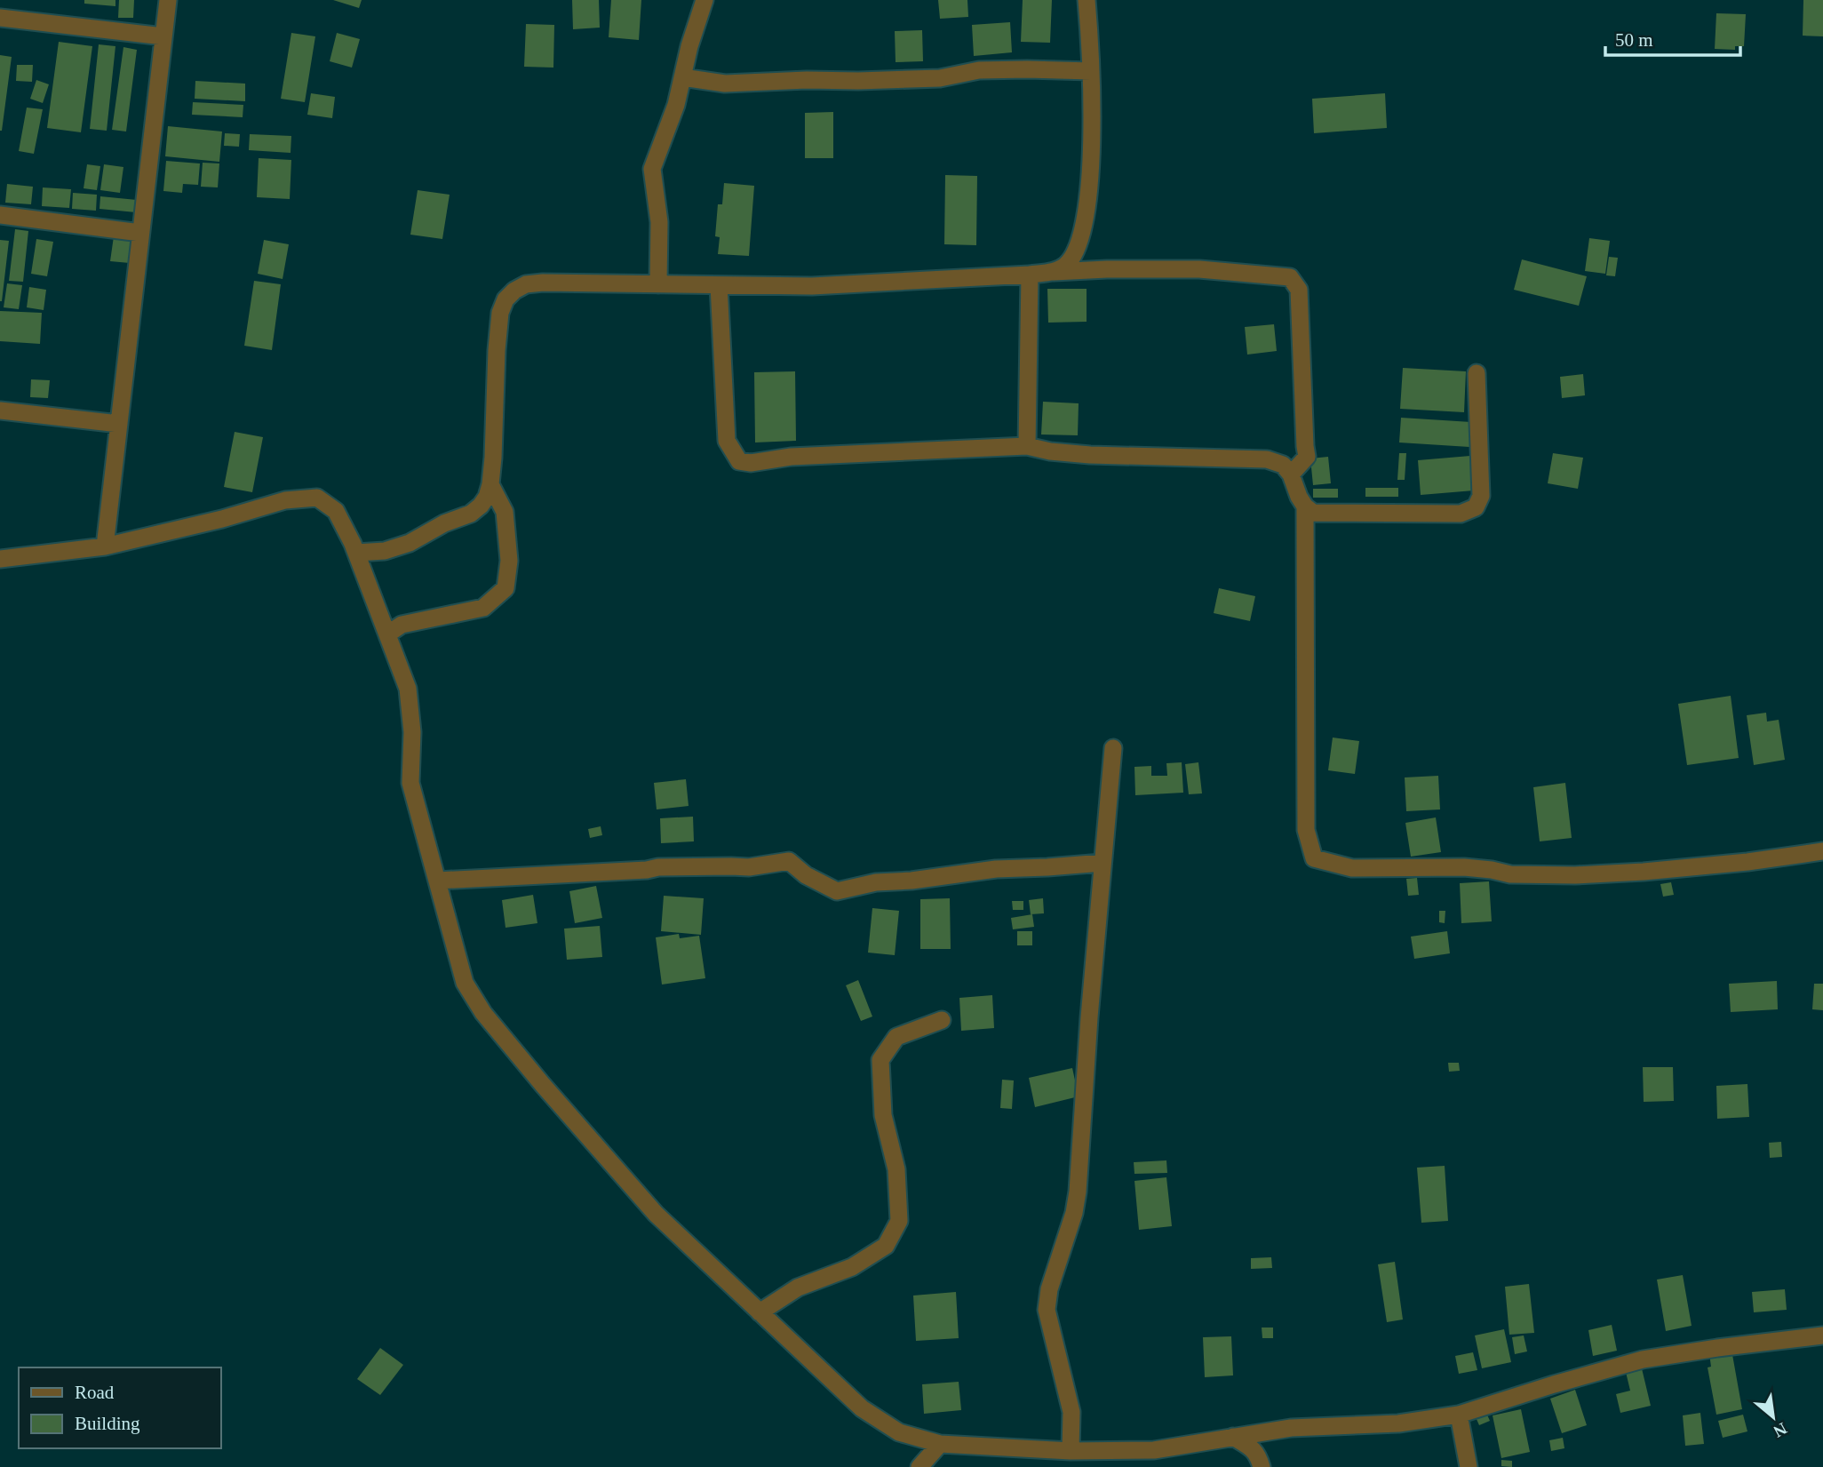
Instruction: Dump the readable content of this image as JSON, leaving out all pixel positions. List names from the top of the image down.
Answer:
{
  "legend": ["Road", "Building"],
  "scale_bar": "50 m",
  "north": "bottom right"
}
